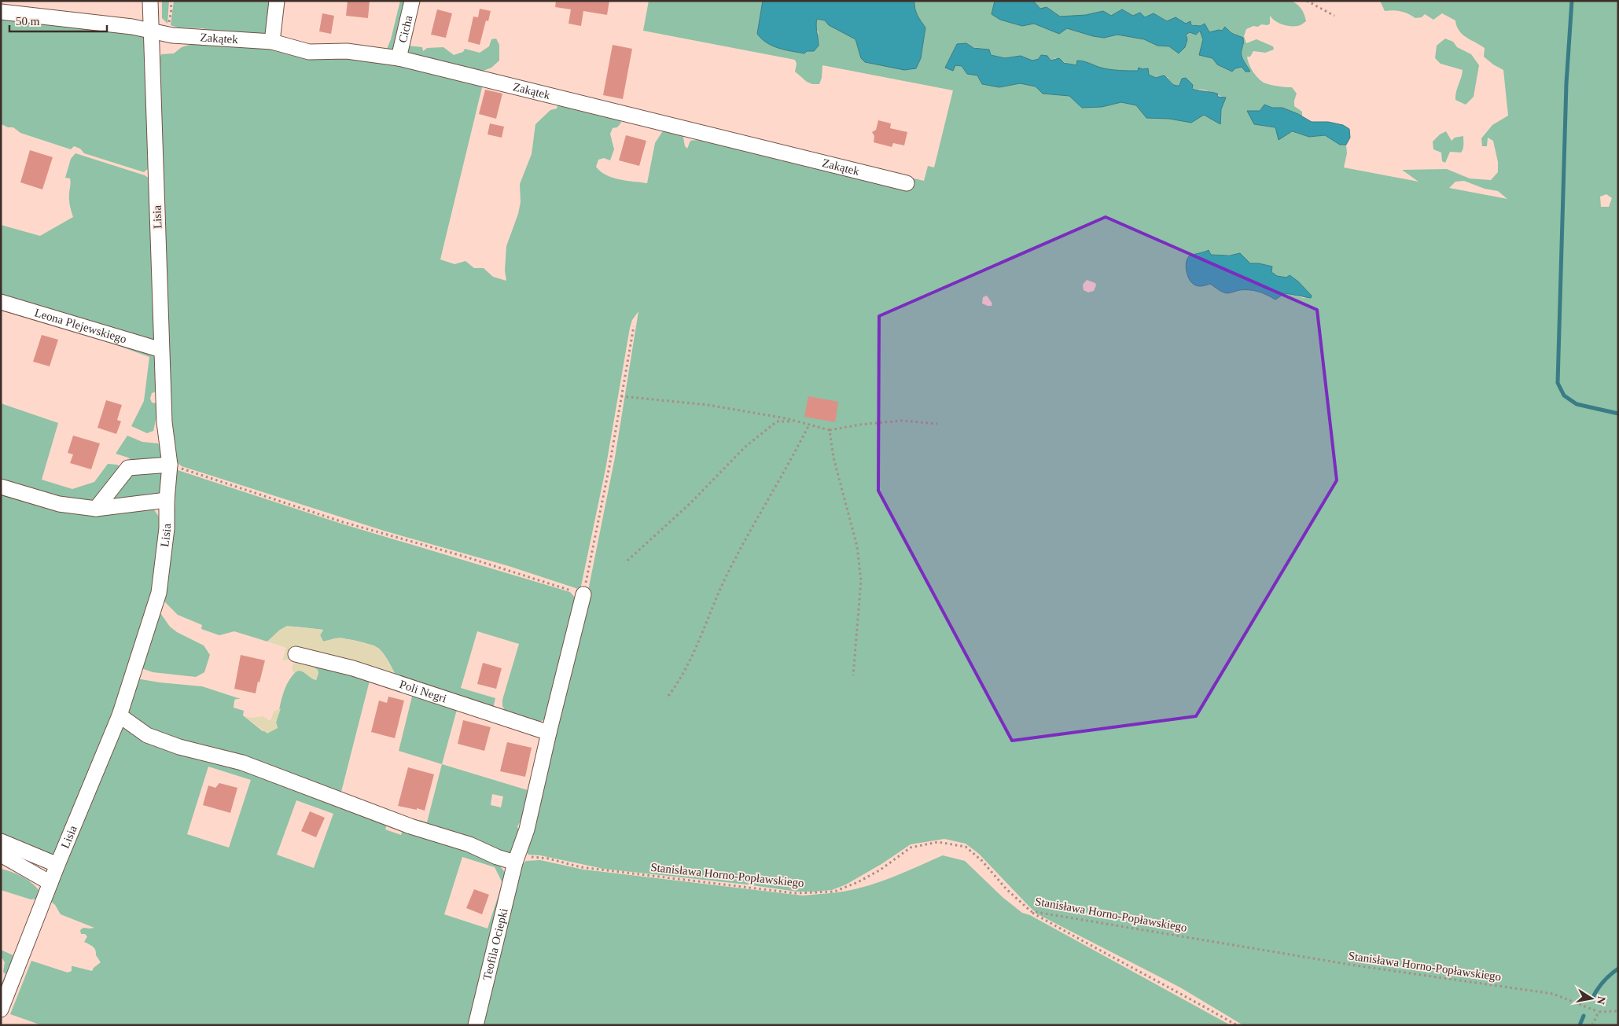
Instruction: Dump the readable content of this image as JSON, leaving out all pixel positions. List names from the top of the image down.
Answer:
{
  "streets": {
    "street": [
      "Cicha",
      "Zakątek",
      "Lisia",
      "Leona Plejewskiego",
      "Poli Negri",
      "Teofila Ociepki"
    ],
    "path": ["Stanisława Horno-Popławskiego"]
  },
  "crossings": [
    ["Cicha", "Zakątek"],
    ["Zakątek", "Lisia"],
    ["Lisia", "Leona Plejewskiego"],
    ["Poli Negri", "Teofila Ociepki"],
    ["Stanisława Horno-Popławskiego", "Teofila Ociepki"]
  ],
  "scale_bar": "50 m",
  "north": "right"
}
